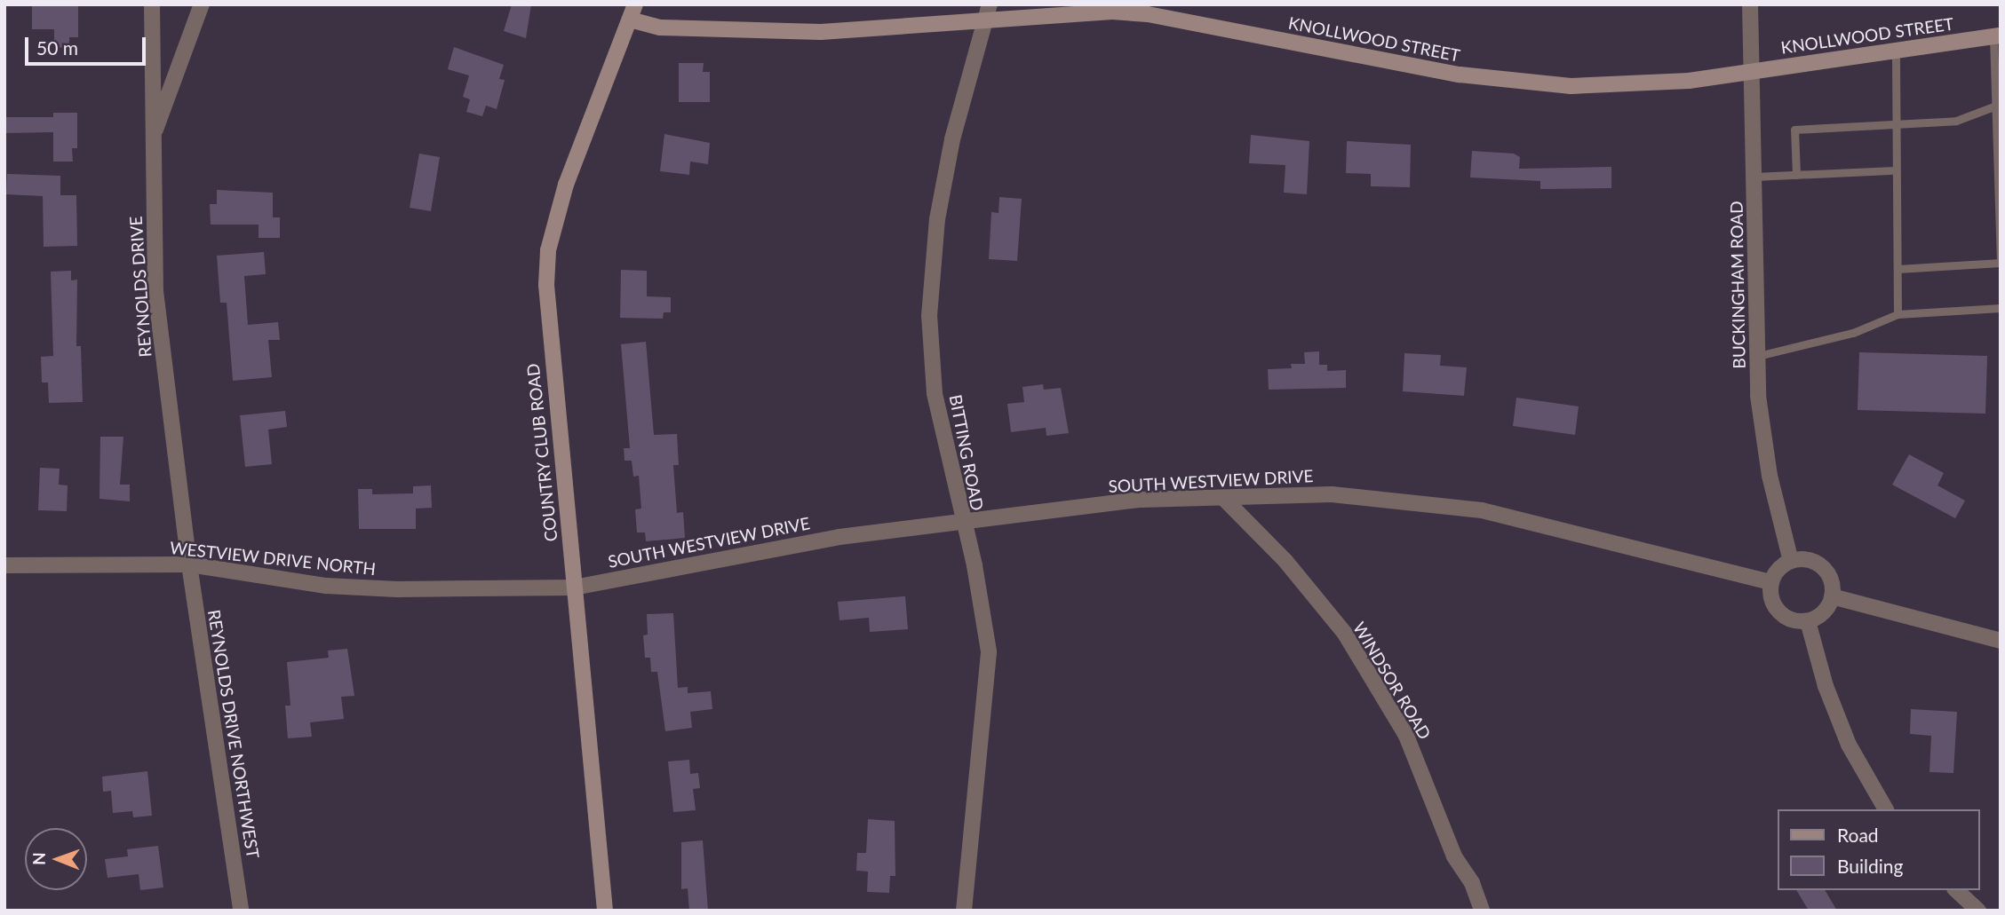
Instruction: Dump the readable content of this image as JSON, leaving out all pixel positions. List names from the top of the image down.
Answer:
{
  "streets": {
    "main road": ["KNOLLWOOD STREET", "COUNTRY CLUB ROAD"],
    "street": [
      "BUCKINGHAM ROAD",
      "REYNOLDS DRIVE",
      "BITTING ROAD",
      "SOUTH WESTVIEW DRIVE",
      "WESTVIEW DRIVE NORTH",
      "WINDSOR ROAD",
      "REYNOLDS DRIVE NORTHWEST"
    ]
  },
  "crossings": [
    ["KNOLLWOOD STREET", "BUCKINGHAM ROAD"],
    ["KNOLLWOOD STREET", "COUNTRY CLUB ROAD"],
    ["KNOLLWOOD STREET", "BITTING ROAD"],
    ["BUCKINGHAM ROAD", "SOUTH WESTVIEW DRIVE"],
    ["REYNOLDS DRIVE", "WESTVIEW DRIVE NORTH"],
    ["REYNOLDS DRIVE", "REYNOLDS DRIVE NORTHWEST"],
    ["COUNTRY CLUB ROAD", "SOUTH WESTVIEW DRIVE"],
    ["COUNTRY CLUB ROAD", "WESTVIEW DRIVE NORTH"],
    ["BITTING ROAD", "SOUTH WESTVIEW DRIVE"],
    ["SOUTH WESTVIEW DRIVE", "WESTVIEW DRIVE NORTH"],
    ["SOUTH WESTVIEW DRIVE", "WINDSOR ROAD"],
    ["WESTVIEW DRIVE NORTH", "REYNOLDS DRIVE NORTHWEST"]
  ],
  "legend": ["Road", "Building"],
  "scale_bar": "50 m",
  "north": "left"
}
